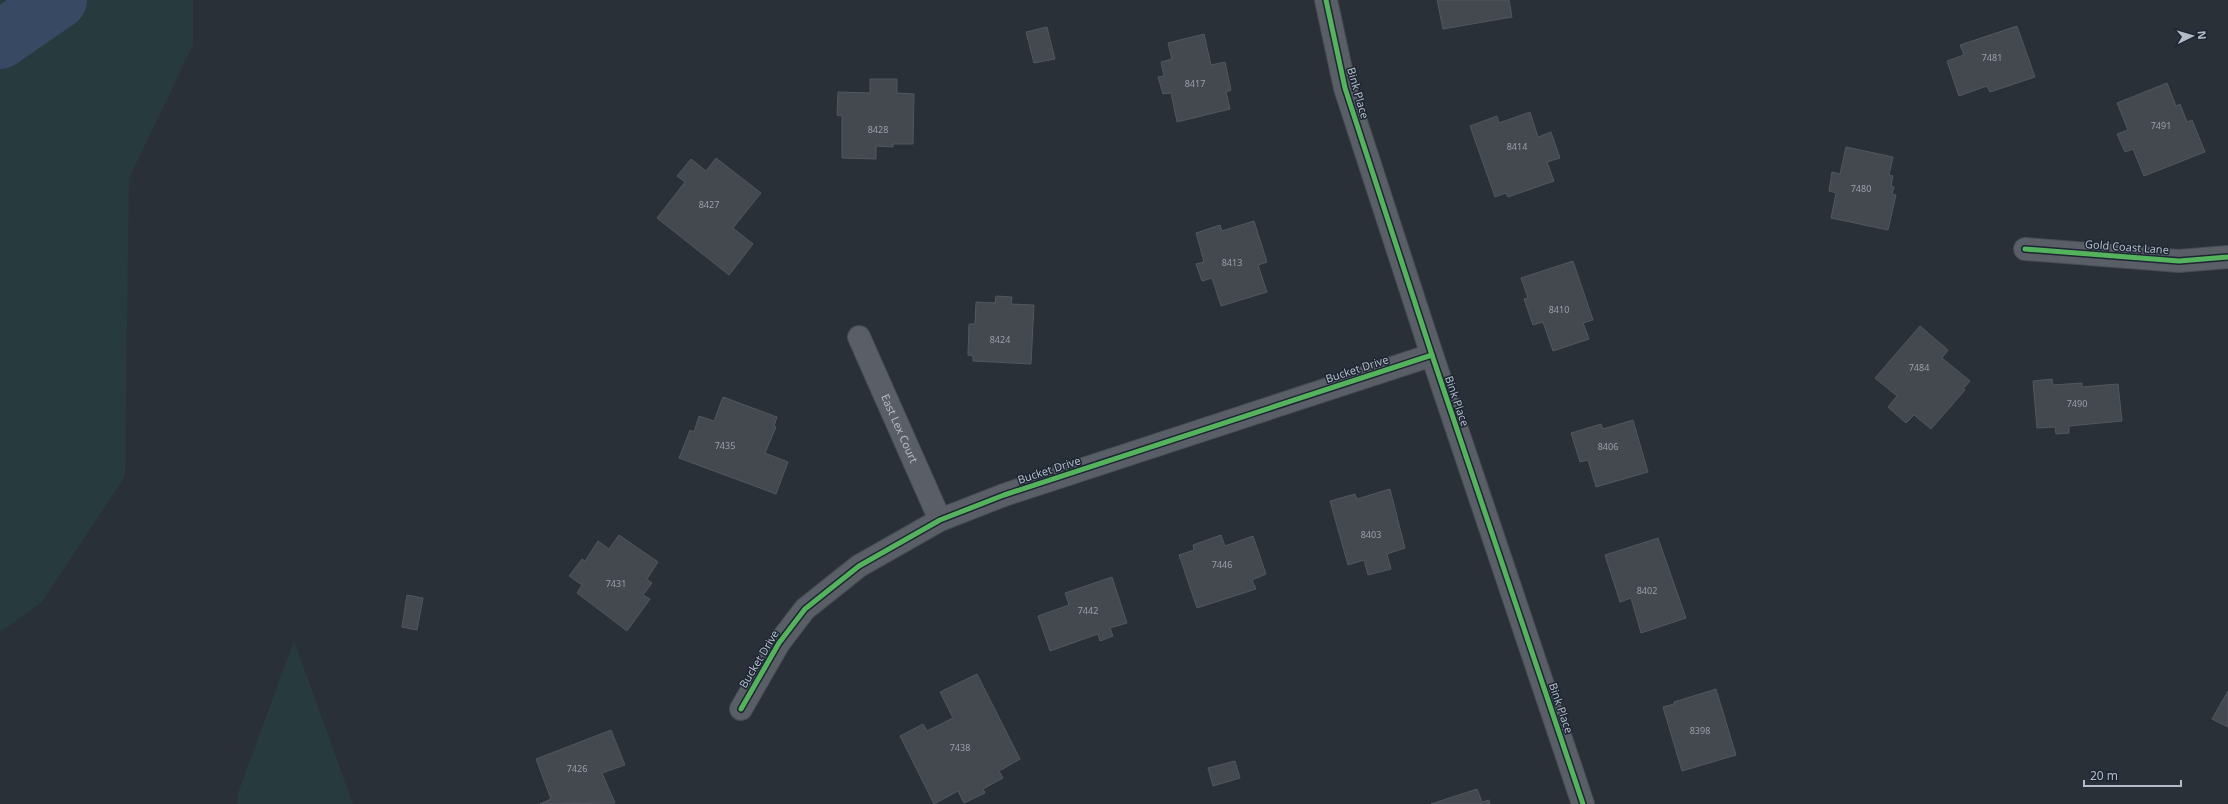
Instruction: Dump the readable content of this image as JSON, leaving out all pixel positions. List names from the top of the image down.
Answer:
{
  "streets": {
    "street": [
      "Bink Place",
      "Gold Coast Lane",
      "Bucket Drive",
      "East Lex Court"
    ]
  },
  "crossings": [
    ["Bink Place", "Bucket Drive"],
    ["Bucket Drive", "East Lex Court"]
  ],
  "house_numbers": [
    "7481",
    "8417",
    "7491",
    "8428",
    "8414",
    "7480",
    "8427",
    "8413",
    "8410",
    "8424",
    "7484",
    "7490",
    "7435",
    "8406",
    "8403",
    "7446",
    "7431",
    "8402",
    "7442",
    "8398",
    "7438",
    "7426"
  ],
  "scale_bar": "20 m",
  "north": "right"
}
